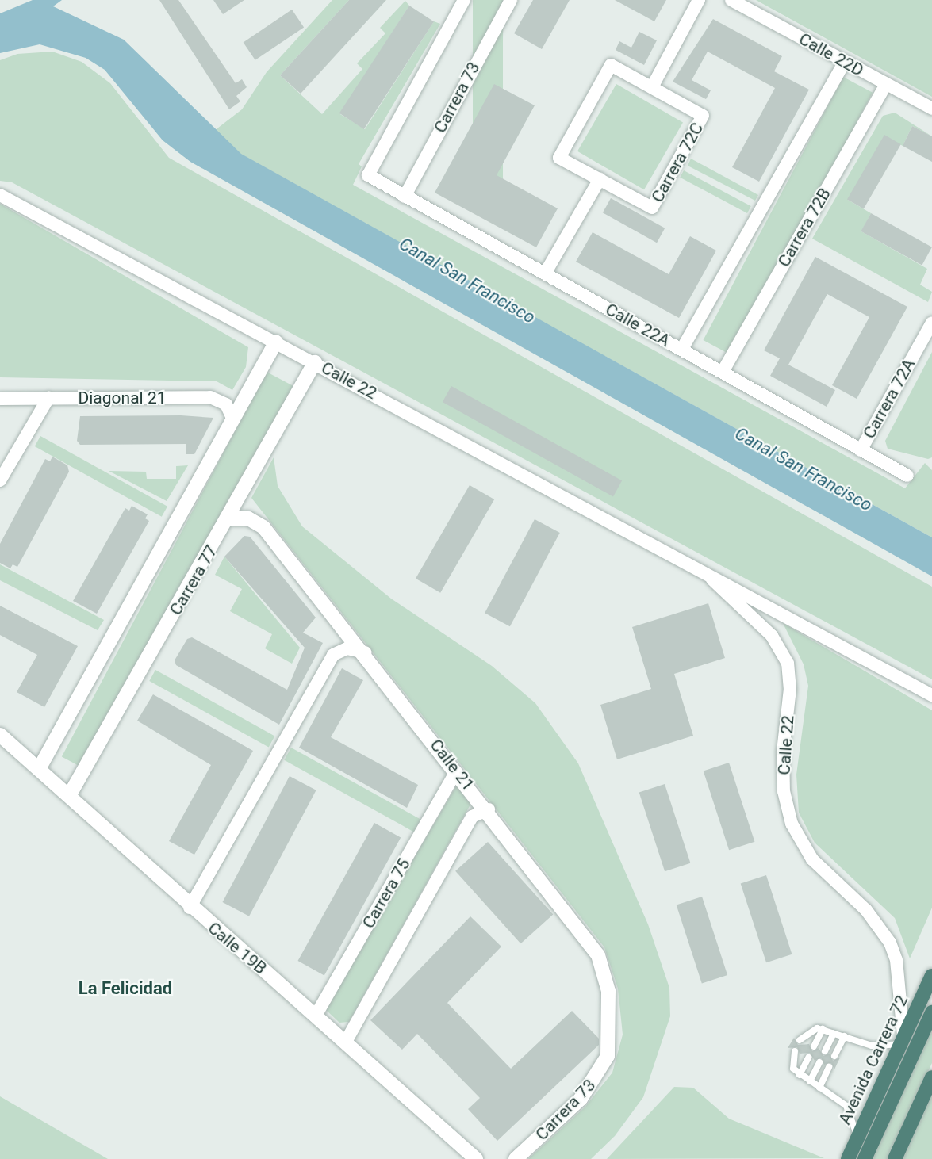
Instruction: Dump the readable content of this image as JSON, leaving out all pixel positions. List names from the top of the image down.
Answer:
{
  "streets": {
    "highway": ["Avenida Carrera 72"],
    "street": [
      "Calle 22D",
      "Carrera 73",
      "Carrera 72C",
      "Carrera 72B",
      "Calle 22A",
      "Calle 22",
      "Diagonal 21",
      "Carrera 72A",
      "Carrera 77",
      "Calle 21",
      "Carrera 75",
      "Calle 19B"
    ]
  },
  "crossings": [
    ["Calle 22D", "Carrera 72B"],
    ["Carrera 73", "Calle 22A"],
    ["Carrera 73", "Calle 21"],
    ["Carrera 72B", "Calle 22A"],
    ["Calle 22A", "Carrera 72A"],
    ["Calle 22", "Carrera 77"],
    ["Calle 22", "Avenida Carrera 72"],
    ["Carrera 77", "Calle 21"],
    ["Carrera 77", "Calle 19B"],
    ["Calle 21", "Carrera 75"],
    ["Carrera 75", "Calle 19B"]
  ],
  "districts": ["La Felicidad"],
  "water": ["Canal San Francisco"]
}
